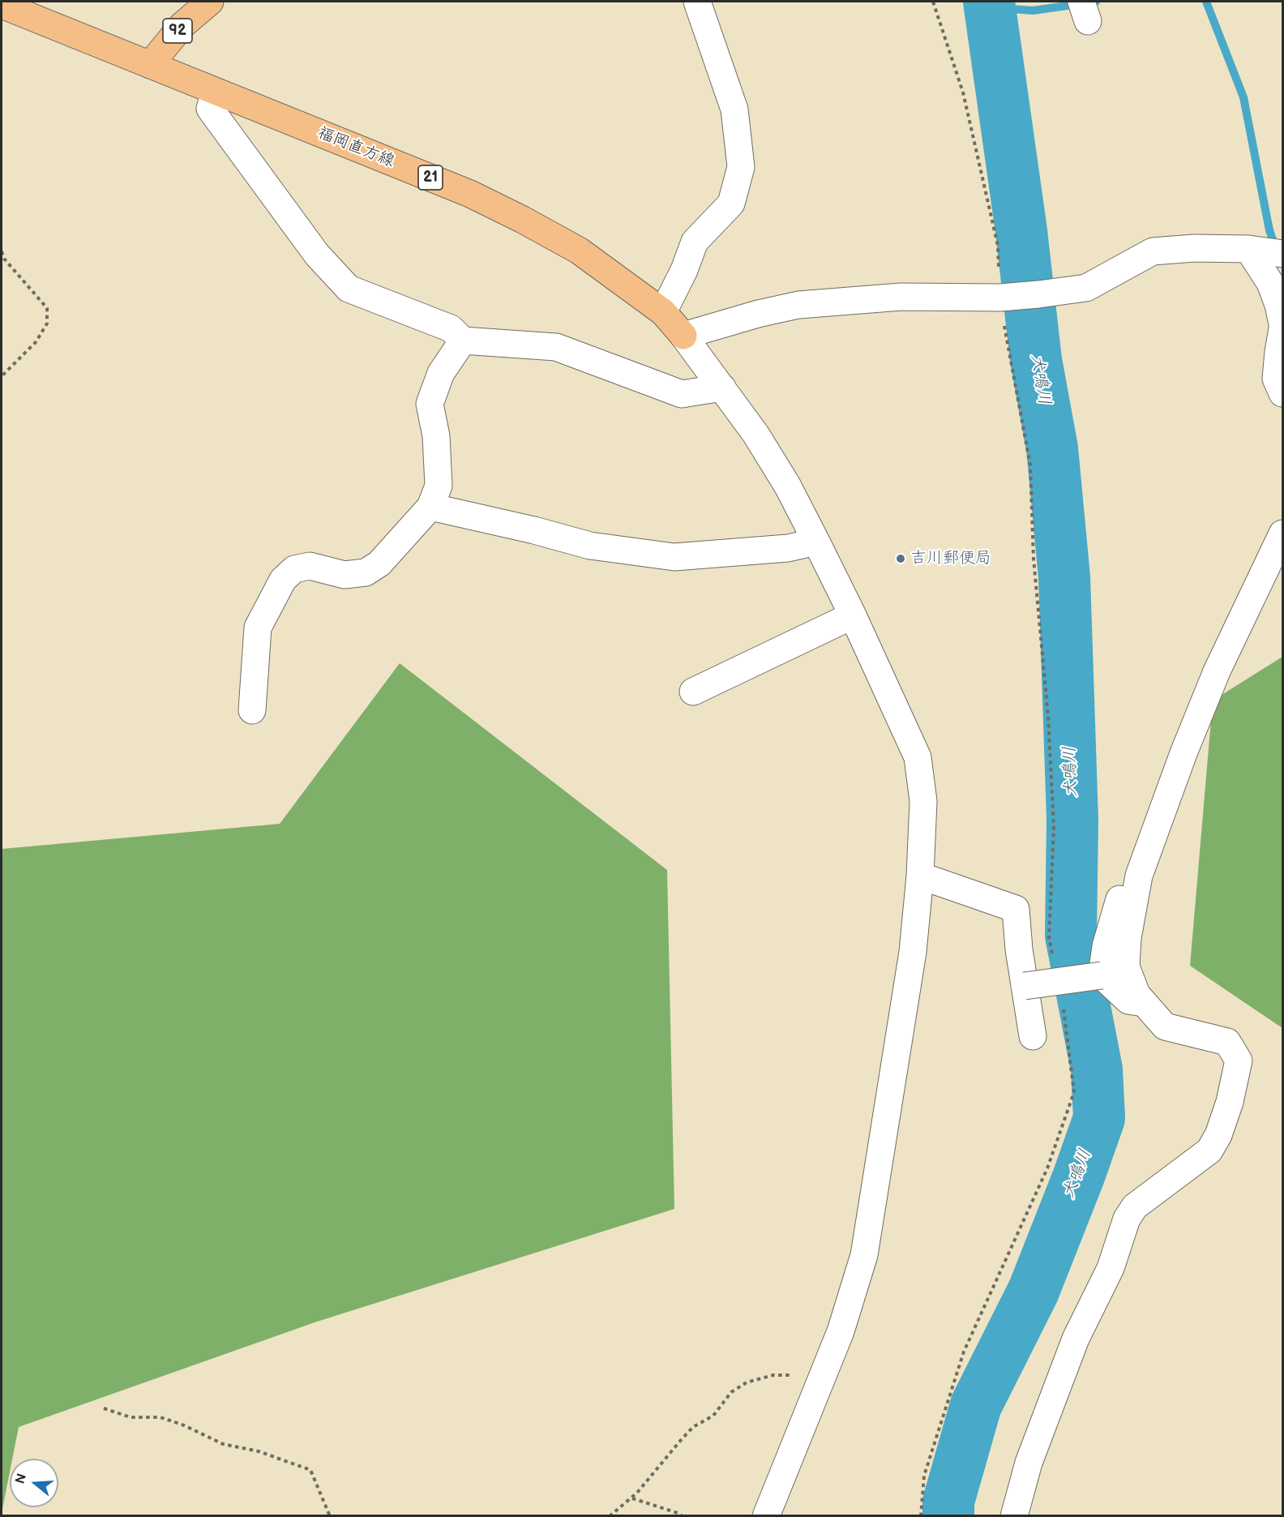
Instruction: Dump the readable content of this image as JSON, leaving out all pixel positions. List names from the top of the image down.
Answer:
{
  "streets": {
    "main road": ["92", "福岡直方線", "21"]
  },
  "crossings": [
    ["92", "福岡直方線"]
  ],
  "water": ["犬鳴川"],
  "places": ["吉川郵便局"],
  "north": "left"
}
